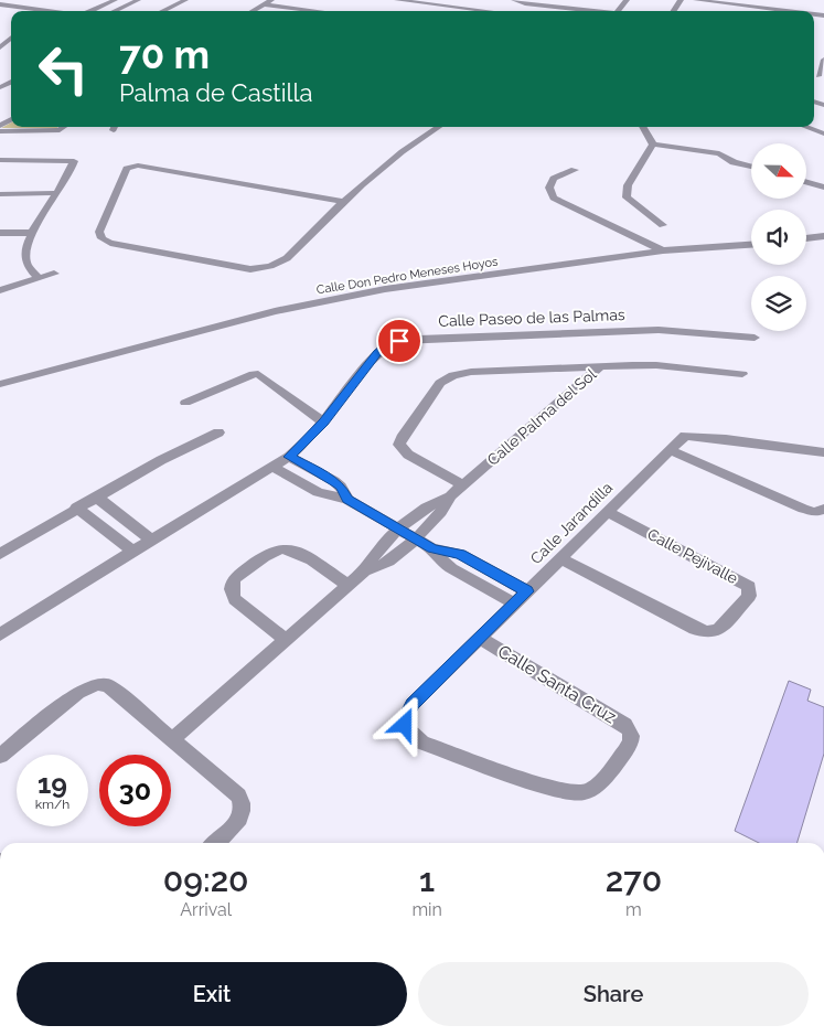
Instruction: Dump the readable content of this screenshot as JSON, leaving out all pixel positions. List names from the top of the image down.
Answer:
{
  "streets": {
    "street": [
      "Calle Don Pedro Meneses Hoyos",
      "Calle Paseo de las Palmas",
      "Calle Palma del Sol",
      "Calle Jarandilla",
      "Calle Pejivalle",
      "Calle Santa Cruz"
    ]
  },
  "crossings": [
    ["Calle Jarandilla", "Calle Pejivalle"],
    ["Calle Jarandilla", "Calle Santa Cruz"]
  ],
  "north": "right",
  "page": {
    "turn": ["70 m", "Palma de Castilla"],
    "speed": "19 km/h",
    "limit": "30",
    "eta": [
      "09:20",
      "Arrival",
      "1",
      "min",
      "270",
      "m"
    ],
    "buttons": ["Exit", "Share"]
  }
}
